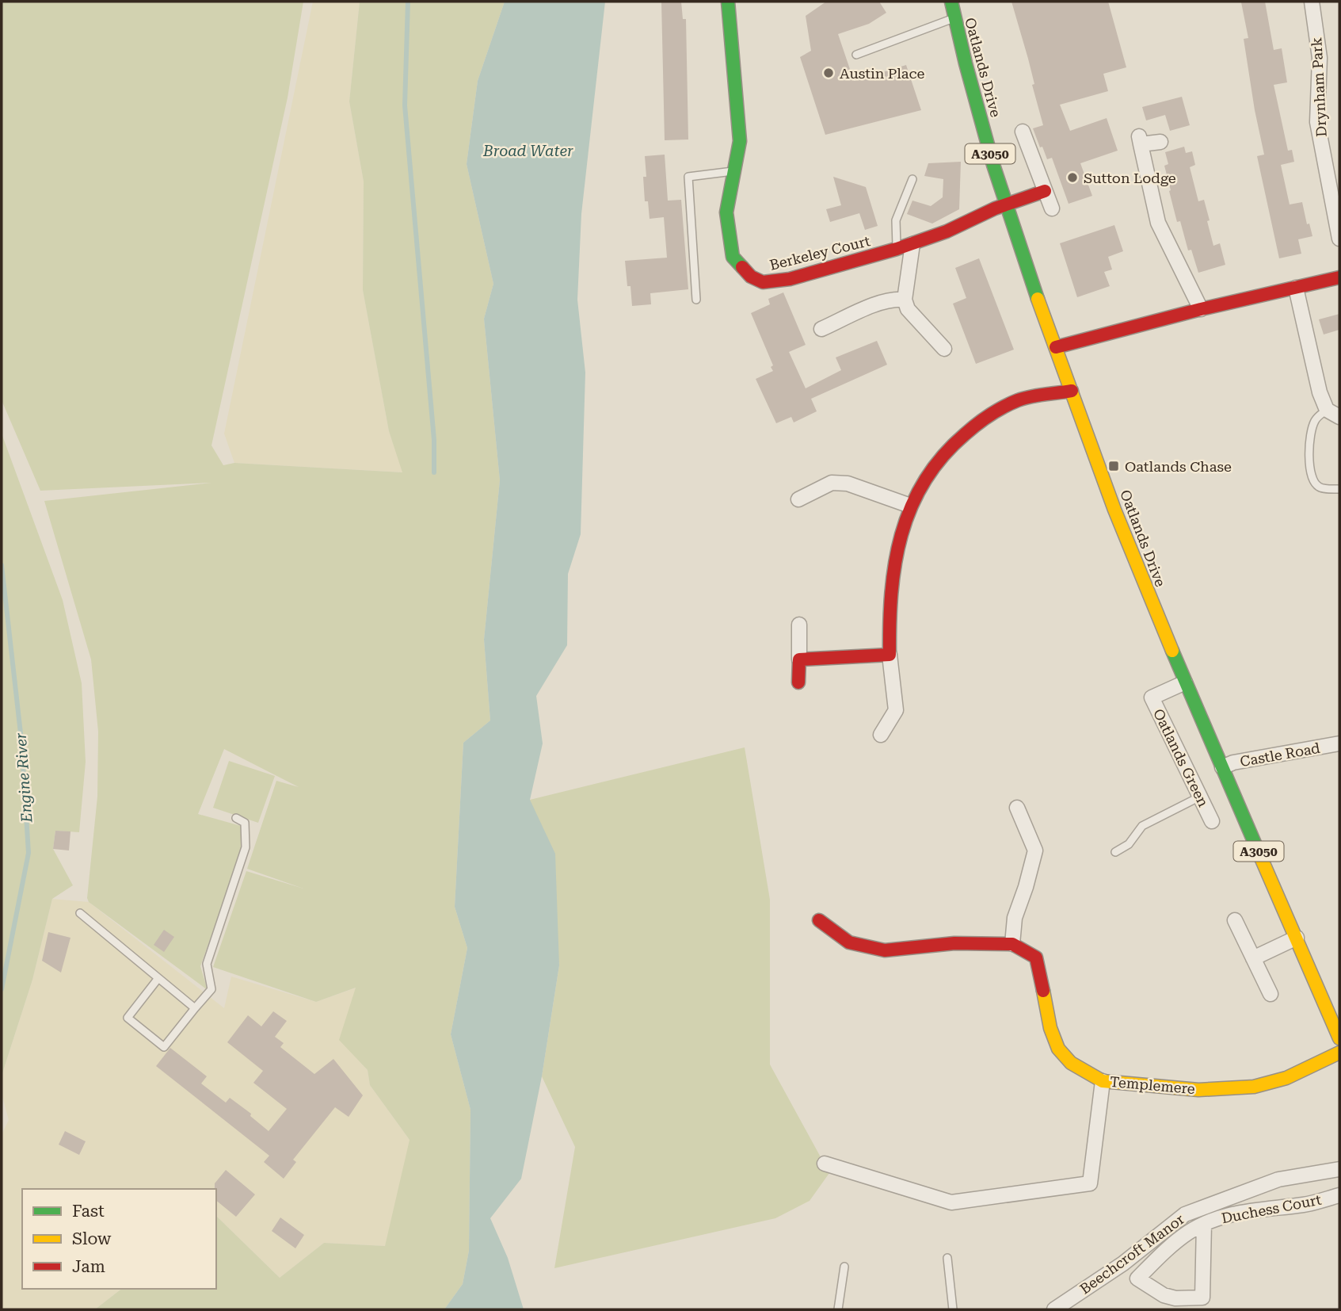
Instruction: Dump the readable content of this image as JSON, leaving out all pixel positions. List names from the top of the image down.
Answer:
{
  "streets": {
    "street": [
      "Oatlands Drive",
      "Drynham Park",
      "A3050",
      "Berkeley Court",
      "Castle Road",
      "Oatlands Green",
      "Templemere",
      "Duchess Court",
      "Beechcroft Manor"
    ]
  },
  "crossings": [
    ["Oatlands Drive", "Berkeley Court"],
    ["Oatlands Drive", "Castle Road"],
    ["Oatlands Drive", "Oatlands Green"]
  ],
  "water": ["Broad Water", "Engine River"],
  "places": {
    "other": ["Austin Place", "Sutton Lodge"],
    "transit": ["Oatlands Chase"]
  },
  "legend": ["Fast", "Slow", "Jam"]
}
